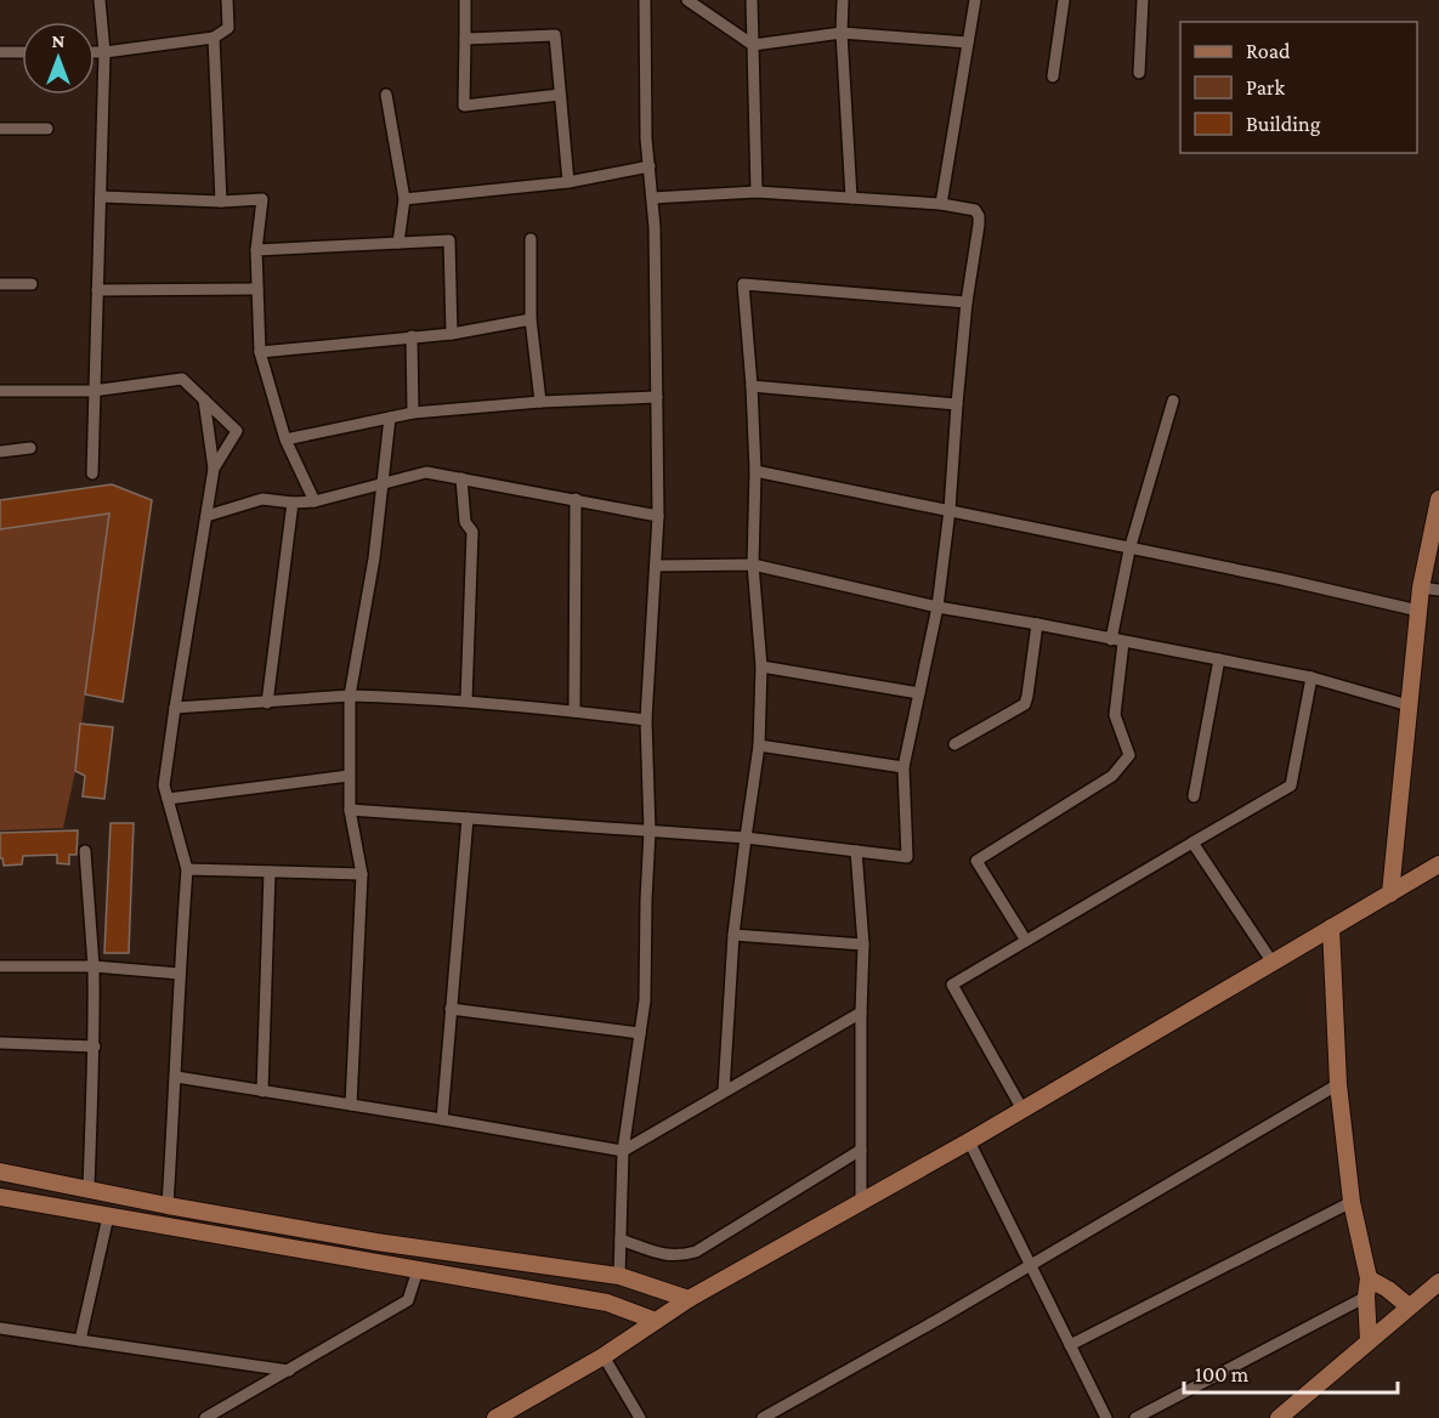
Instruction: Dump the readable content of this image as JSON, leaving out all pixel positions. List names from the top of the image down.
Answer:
{
  "legend": ["Road", "Park", "Building"],
  "scale_bar": "100 m",
  "north": "top"
}
